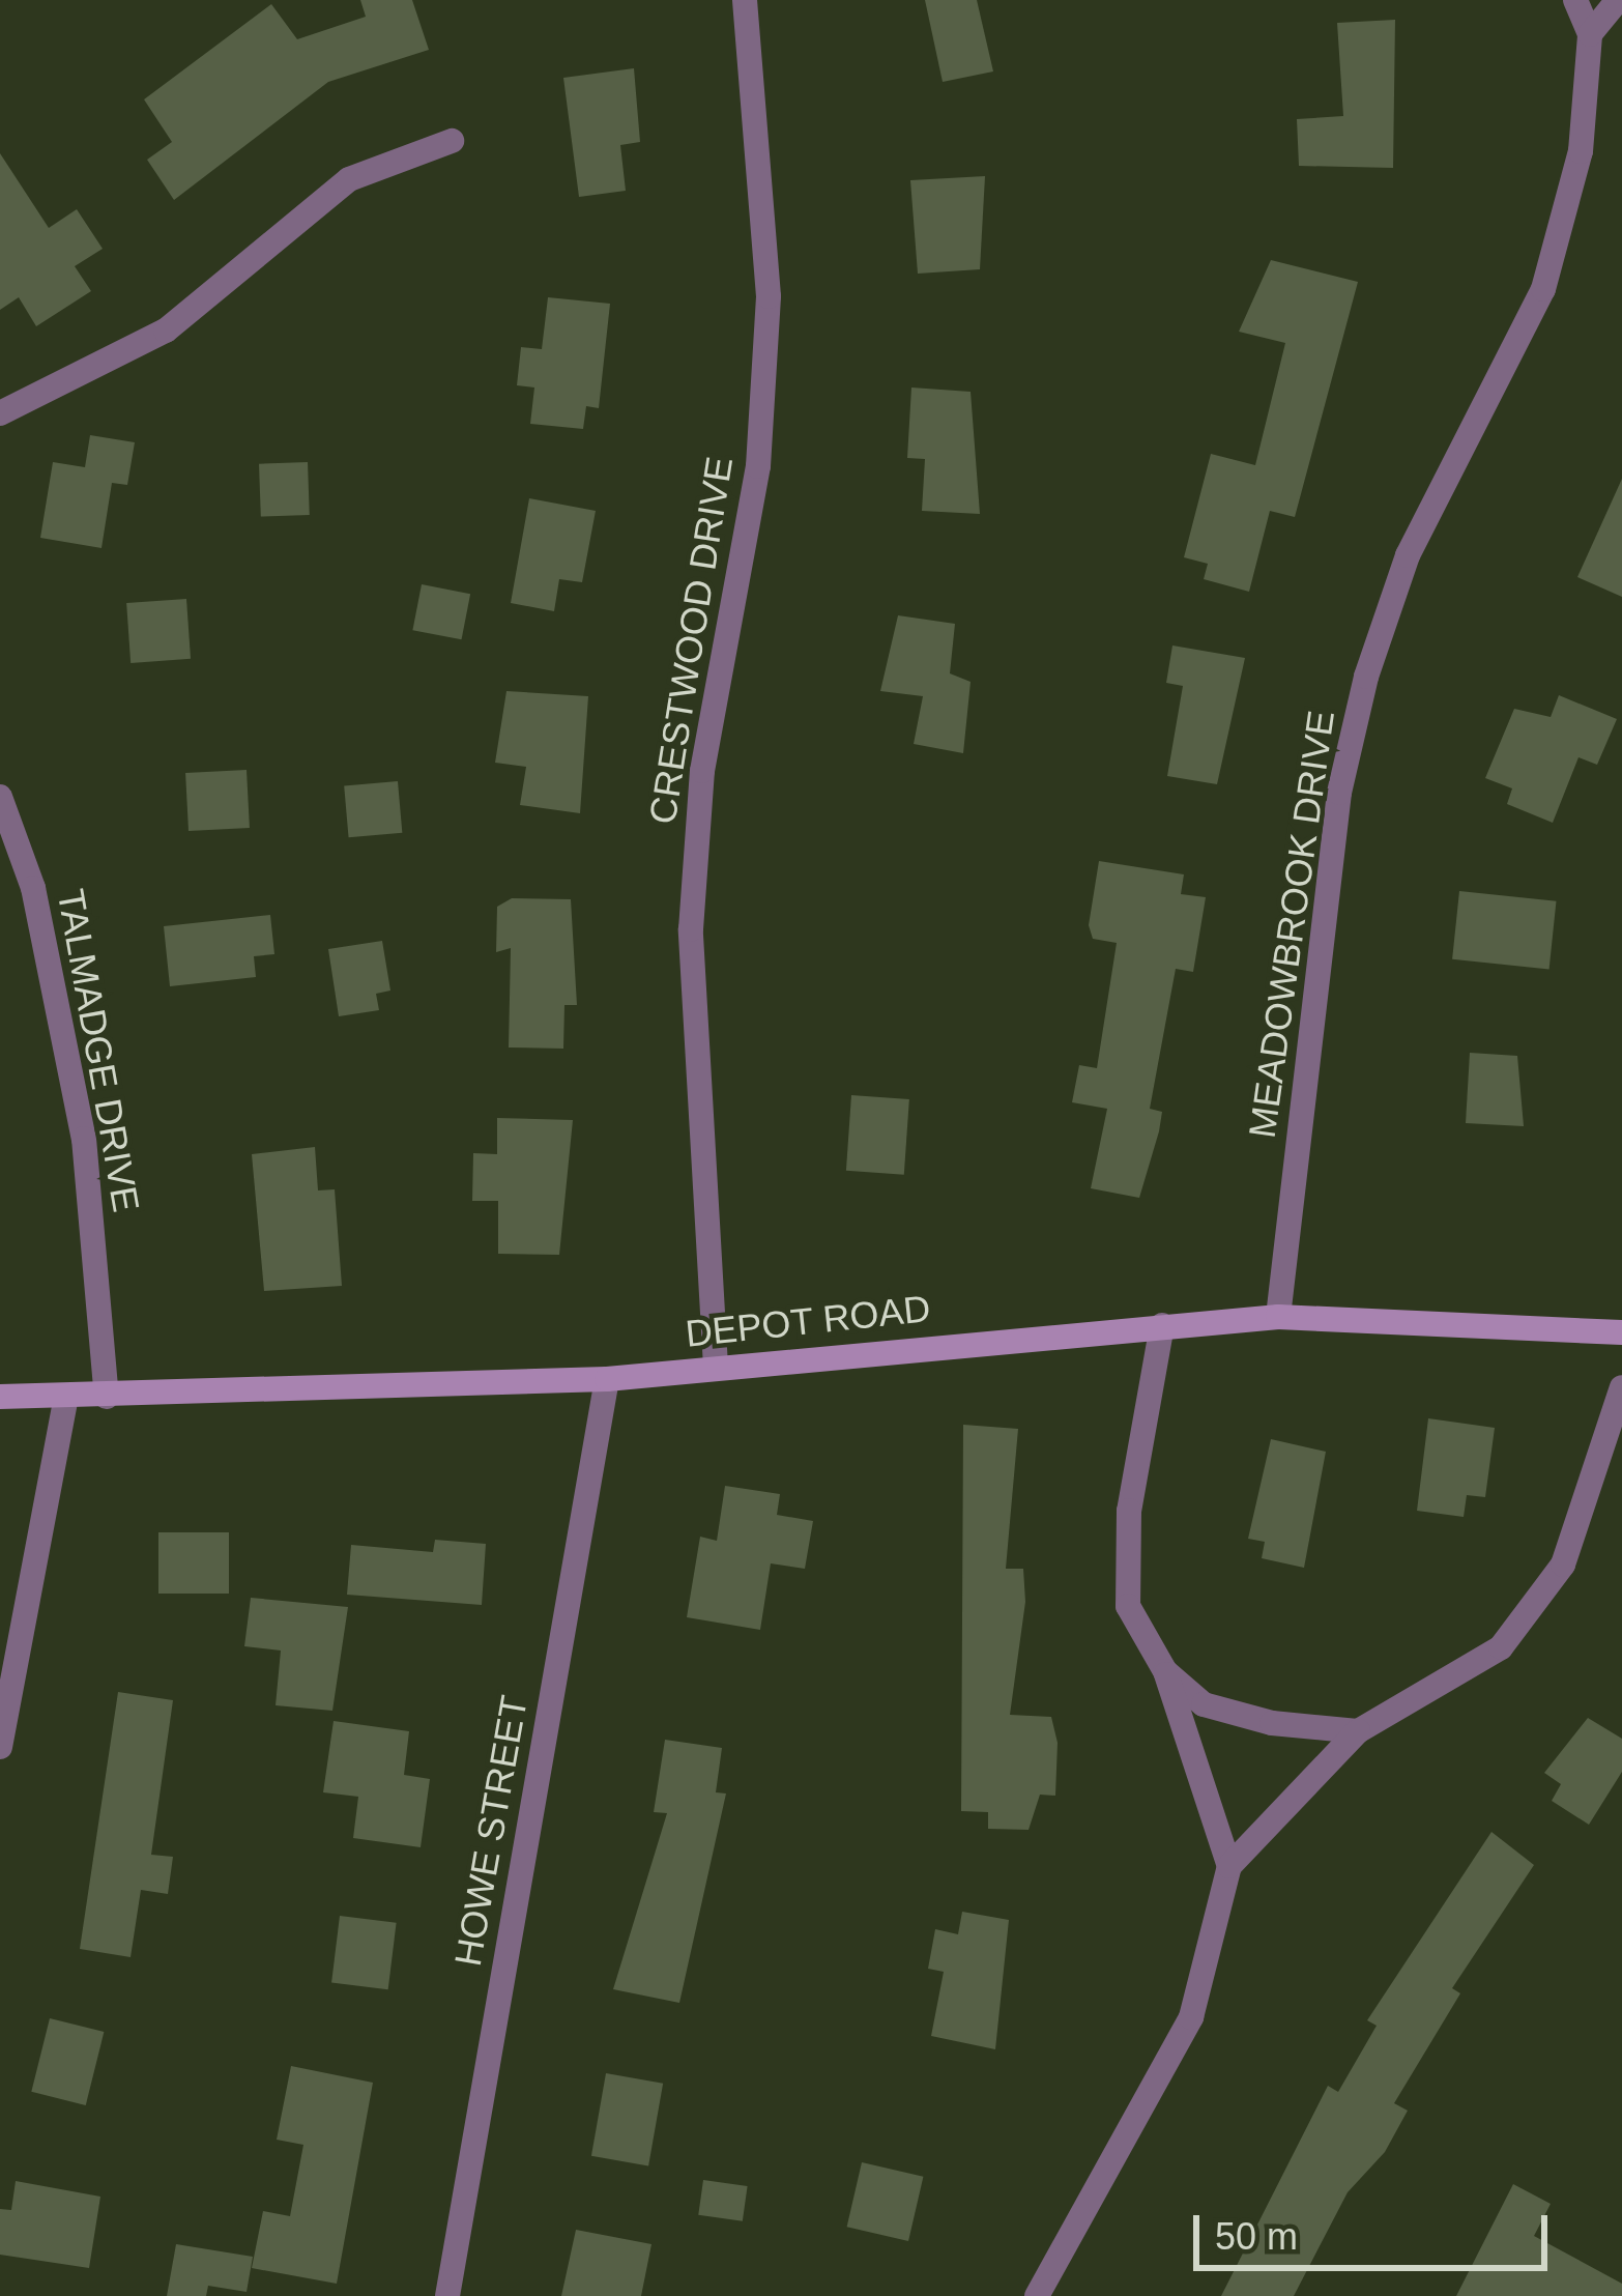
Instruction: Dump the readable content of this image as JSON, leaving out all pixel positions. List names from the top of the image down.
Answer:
{
  "streets": {
    "street": [
      "CRESTWOOD DRIVE",
      "MEADOWBROOK DRIVE",
      "TALMADGE DRIVE",
      "DEPOT ROAD",
      "HOWE STREET"
    ]
  },
  "crossings": [
    ["CRESTWOOD DRIVE", "DEPOT ROAD"],
    ["MEADOWBROOK DRIVE", "DEPOT ROAD"],
    ["TALMADGE DRIVE", "DEPOT ROAD"],
    ["DEPOT ROAD", "HOWE STREET"]
  ],
  "scale_bar": "50 m"
}
